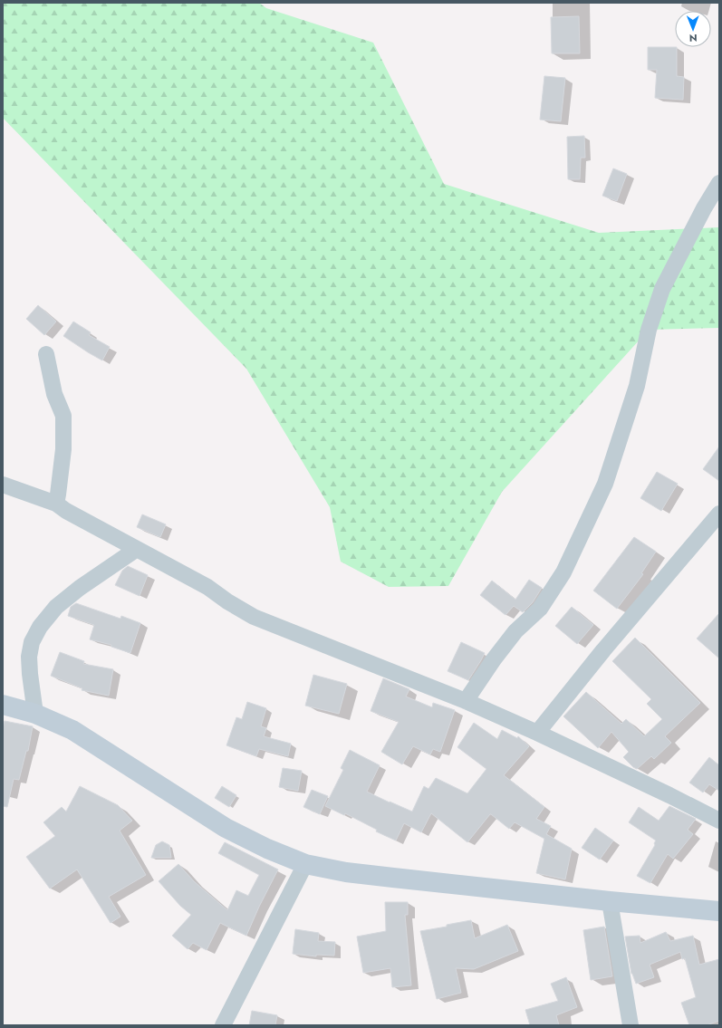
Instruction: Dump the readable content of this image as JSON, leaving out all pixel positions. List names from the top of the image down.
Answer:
{
  "north": "bottom"
}
